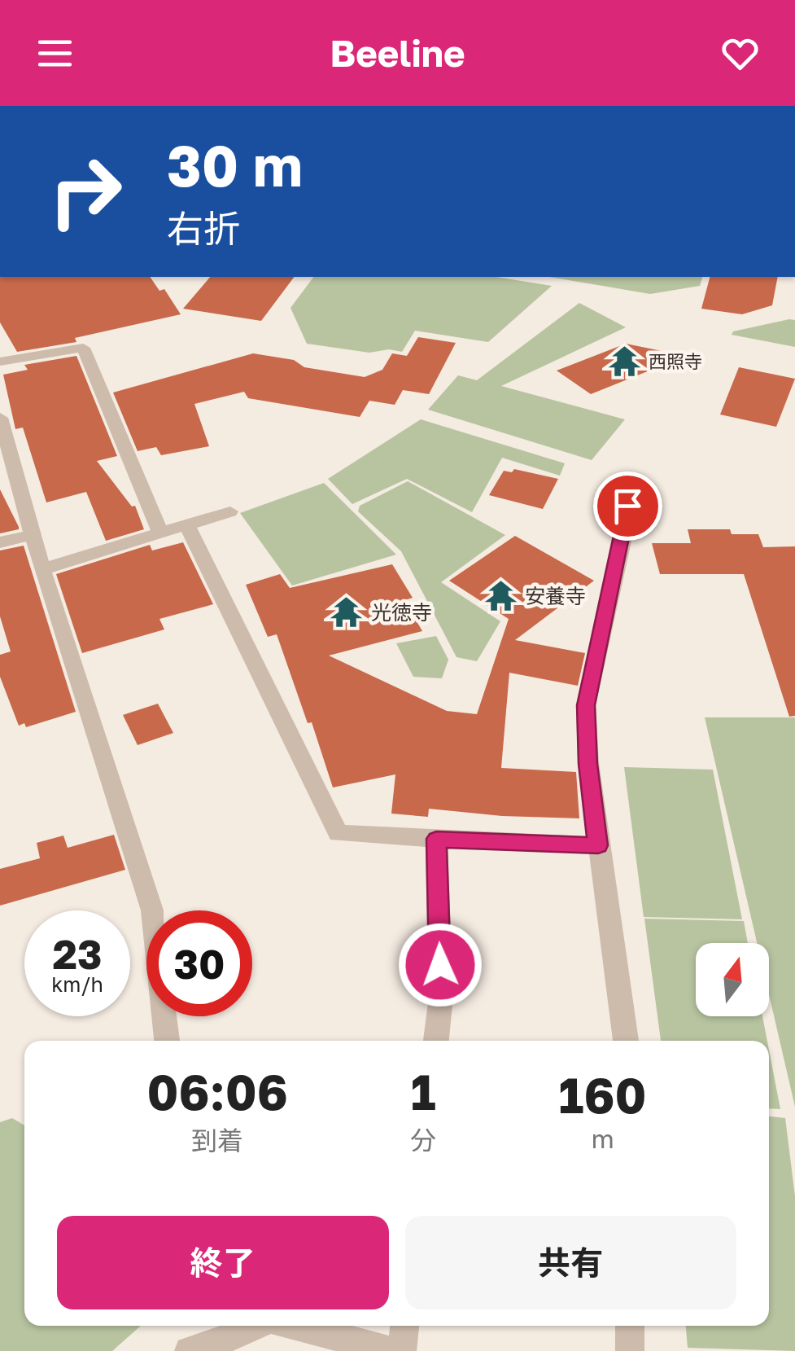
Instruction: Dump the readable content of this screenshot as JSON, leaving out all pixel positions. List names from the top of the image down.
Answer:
{
  "places": {
    "temple": ["西照寺", "安養寺", "光徳寺"]
  },
  "north": "top",
  "page": {
    "header": "Beeline",
    "turn": ["30 m", "右折"],
    "speed": "23 km/h",
    "limit": "30",
    "eta": [
      "06:06",
      "到着",
      "1",
      "分",
      "160",
      "m"
    ],
    "buttons": ["終了", "共有"]
  }
}
